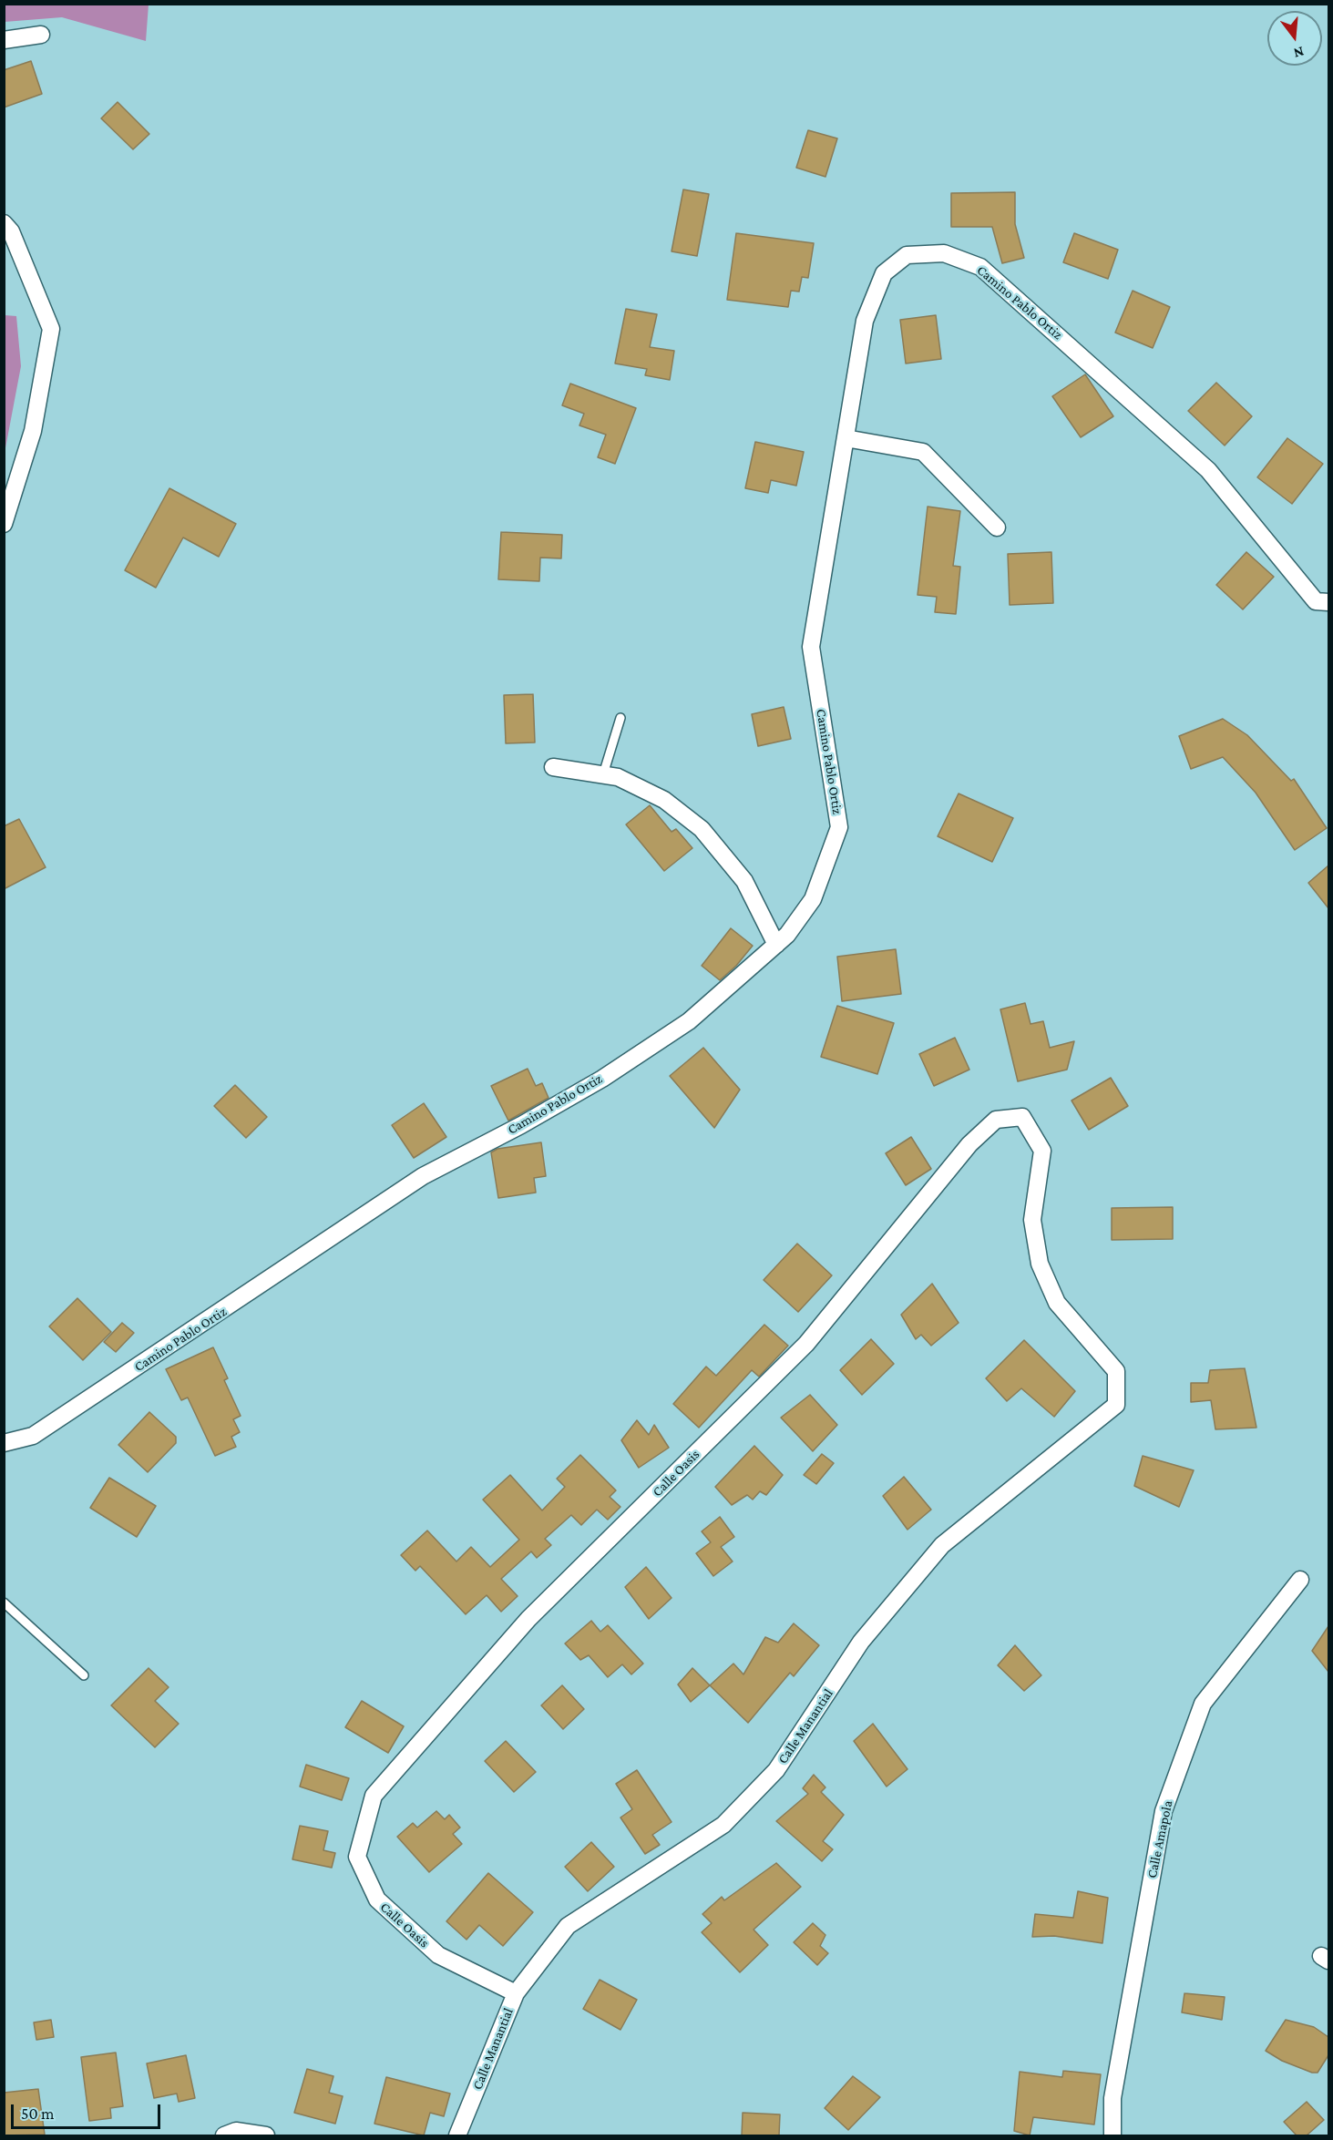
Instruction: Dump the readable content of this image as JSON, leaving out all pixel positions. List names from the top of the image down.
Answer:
{
  "streets": {
    "street": [
      "Camino Pablo Ortiz",
      "Calle Oasis",
      "Calle Manantial",
      "Calle Amapola"
    ]
  },
  "crossings": [
    ["Calle Oasis", "Calle Manantial"]
  ],
  "scale_bar": "50 m",
  "north": "bottom"
}
